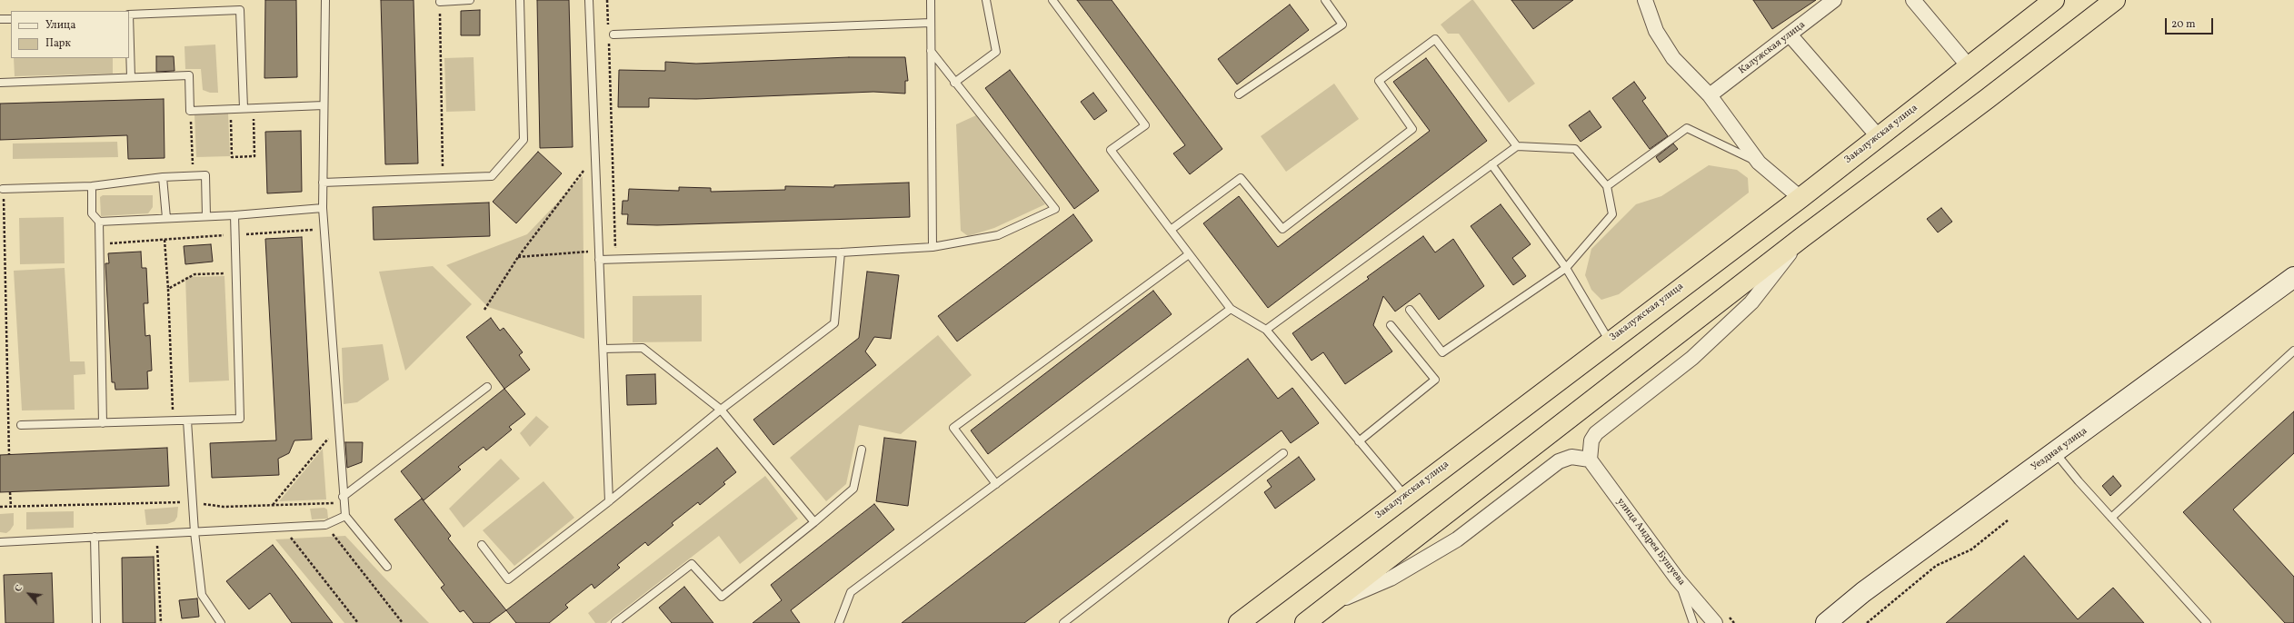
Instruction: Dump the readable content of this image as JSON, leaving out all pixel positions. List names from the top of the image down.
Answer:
{
  "streets": {
    "highway": ["Закалужская улица"],
    "street": ["Калужская улица", "Уездная улица", "улица Андрея Бушуева"]
  },
  "legend": ["Улица", "Парк"],
  "scale_bar": "20 m",
  "north": "top left"
}
